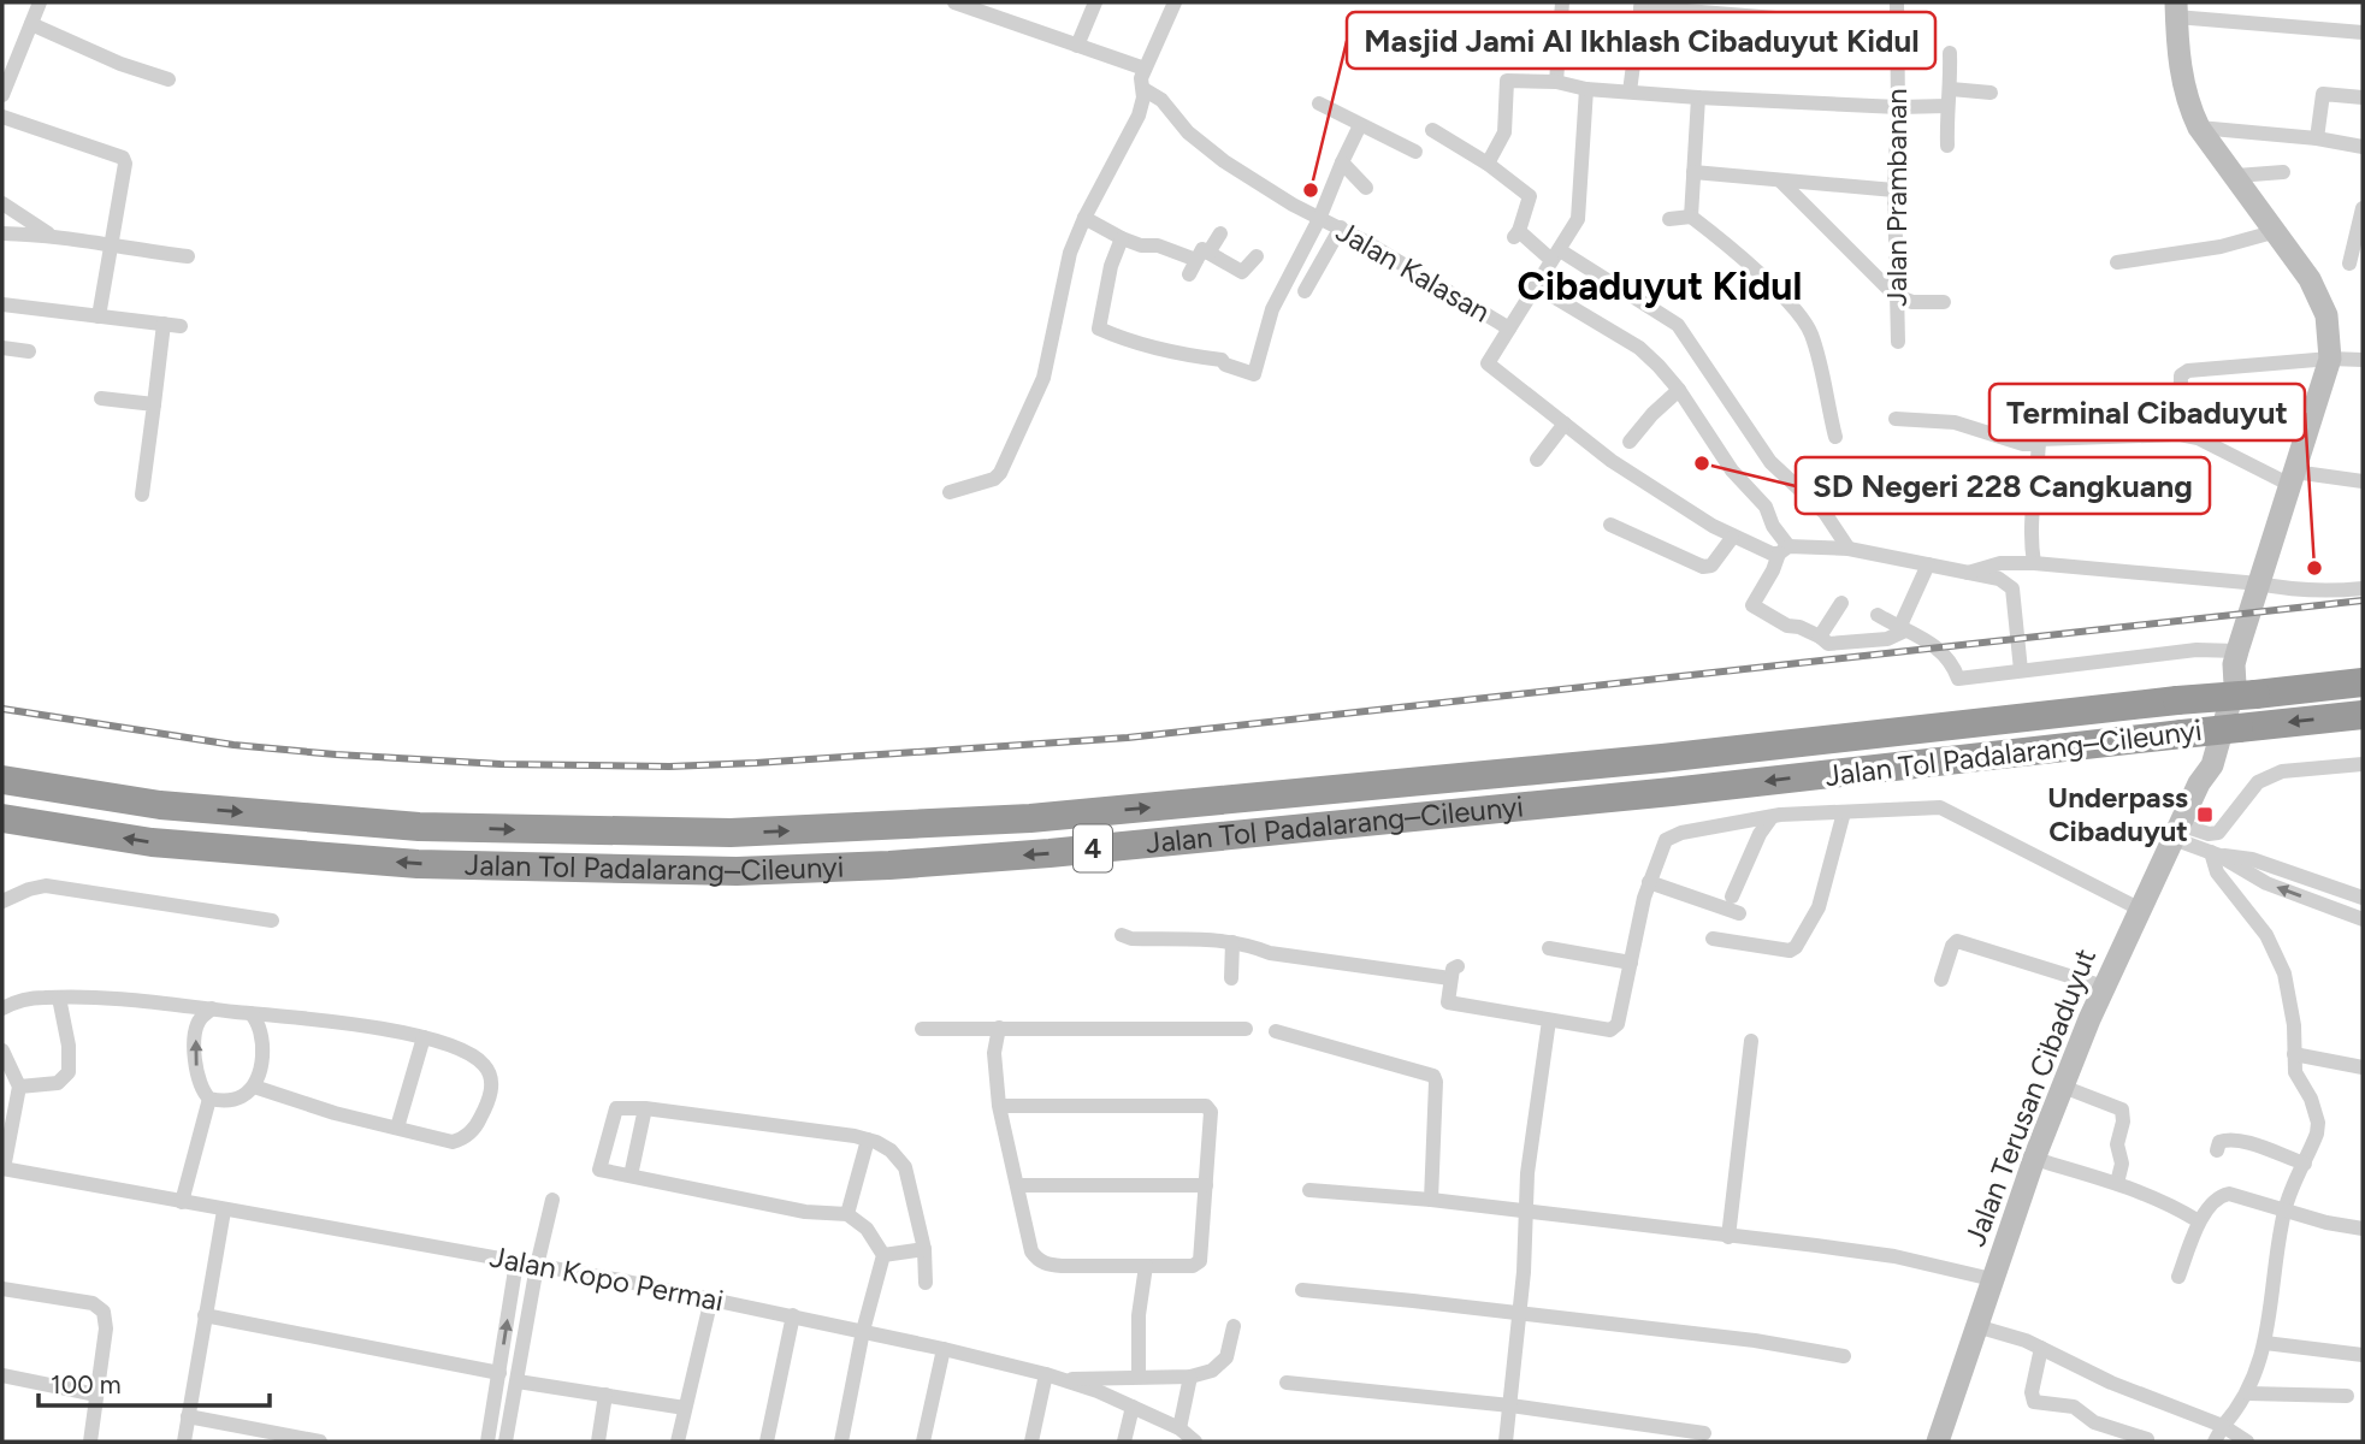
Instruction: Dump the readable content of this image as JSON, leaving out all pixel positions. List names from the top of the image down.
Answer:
{
  "streets": {
    "highway": ["Jalan Tol Padalarang–Cileunyi", "4"],
    "main road": ["Jalan Terusan Cibaduyut"],
    "street": ["Jalan Prambanan", "Jalan Kalasan", "Jalan Kopo Permai"]
  },
  "districts": ["Cibaduyut Kidul"],
  "places": {
    "other": ["Masjid Jami Al Ikhlash Cibaduyut Kidul", "SD Negeri 228 Cangkuang", "Terminal Cibaduyut"],
    "transit": ["Underpass Cibaduyut"]
  },
  "scale_bar": "100 m"
}
